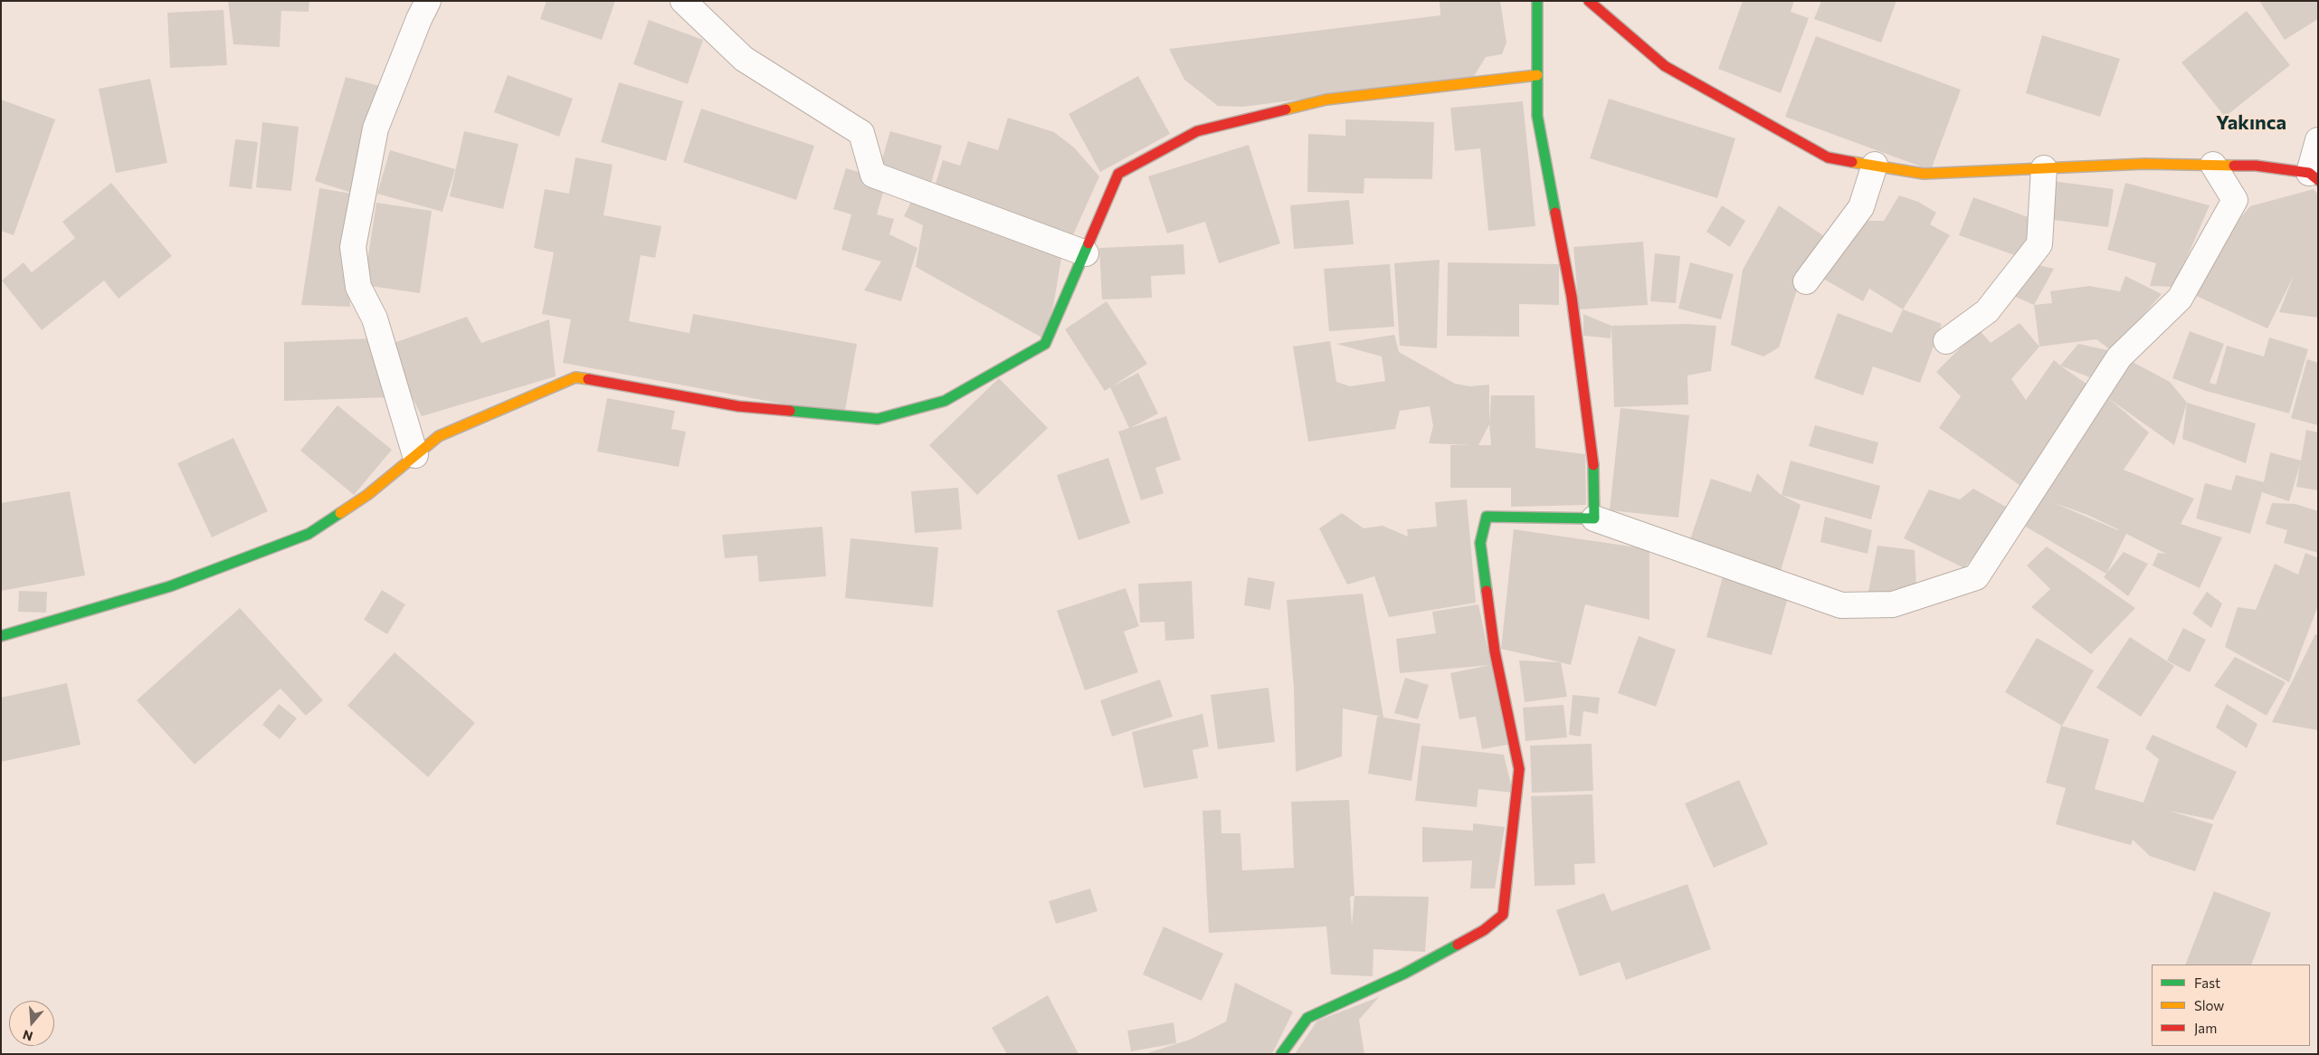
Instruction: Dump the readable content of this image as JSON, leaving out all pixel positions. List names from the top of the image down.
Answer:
{
  "districts": ["Yakınca"],
  "legend": ["Fast", "Slow", "Jam"],
  "north": "bottom"
}
